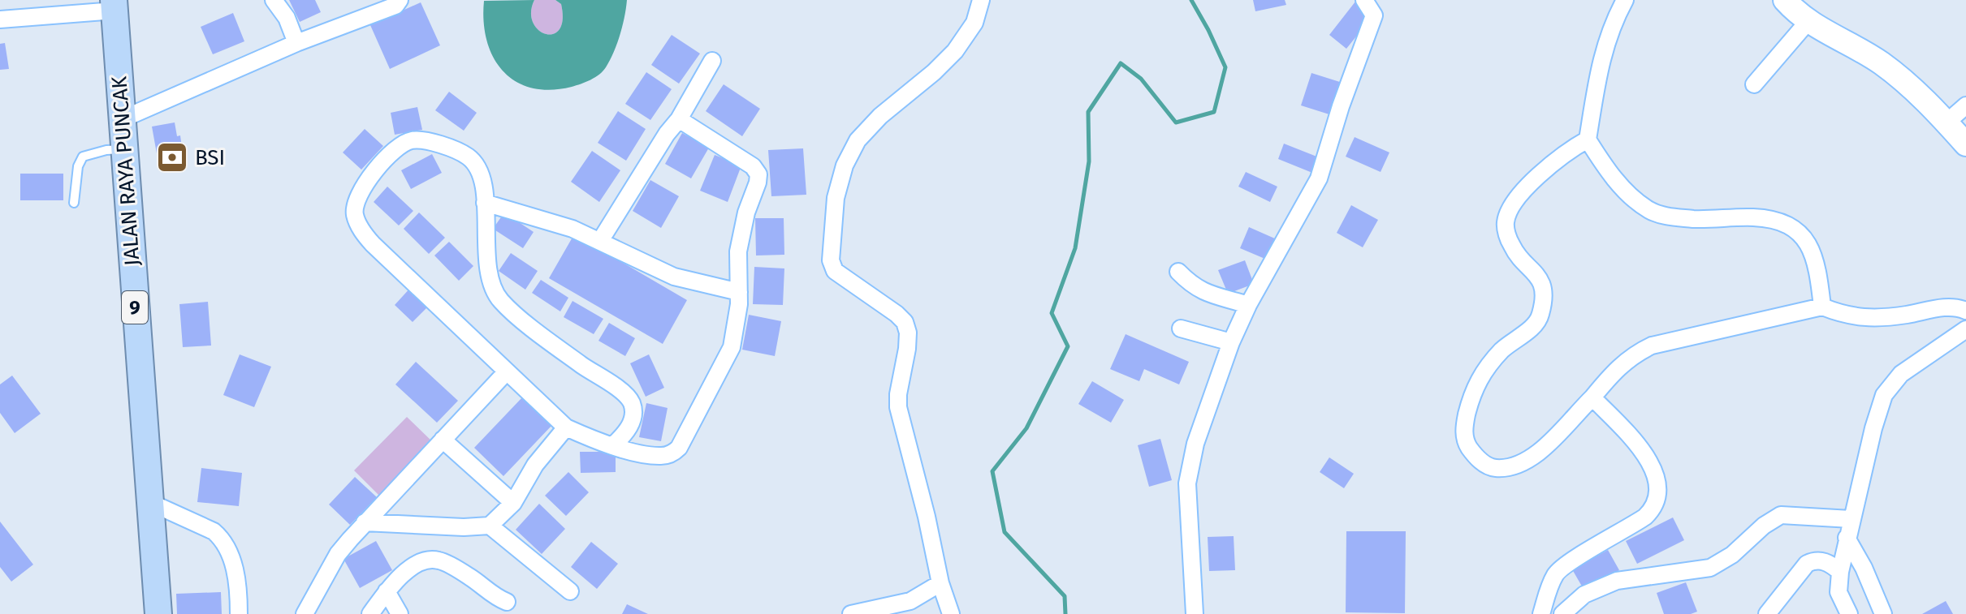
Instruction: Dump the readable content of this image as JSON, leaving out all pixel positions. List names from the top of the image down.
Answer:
{
  "streets": {
    "highway": ["JALAN RAYA PUNCAK", "9"]
  },
  "places": {
    "bank": ["BSI"]
  }
}
